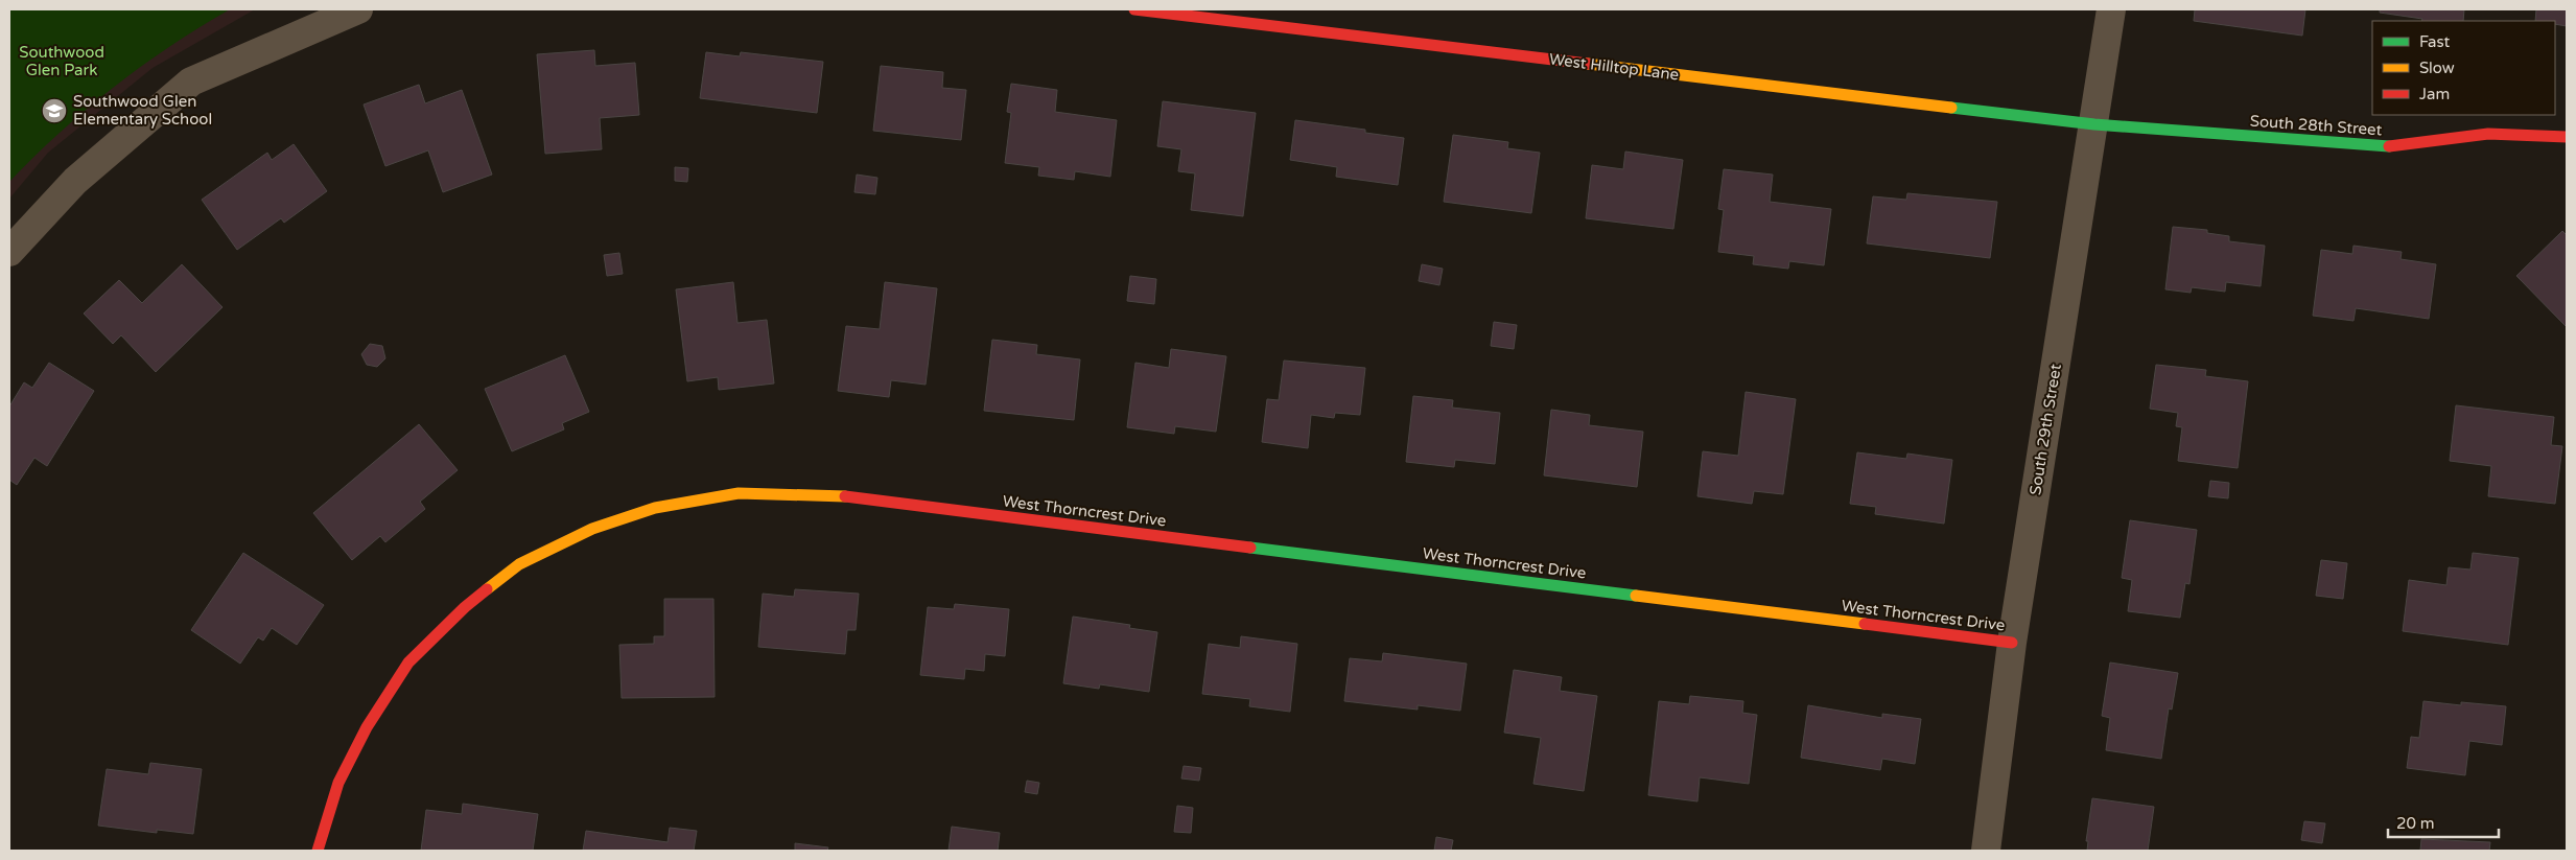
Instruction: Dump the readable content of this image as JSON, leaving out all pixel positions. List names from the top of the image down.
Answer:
{
  "streets": {
    "street": [
      "West Hilltop Lane",
      "South 28th Street",
      "South 29th Street",
      "West Thorncrest Drive"
    ]
  },
  "crossings": [
    ["West Hilltop Lane", "South 28th Street"],
    ["West Hilltop Lane", "South 29th Street"],
    ["South 28th Street", "South 29th Street"],
    ["South 29th Street", "West Thorncrest Drive"]
  ],
  "parks": ["Southwood Glen Park"],
  "places": {
    "school or university": ["Southwood Glen Elementary School"]
  },
  "legend": ["Fast", "Slow", "Jam"],
  "scale_bar": "20 m"
}
